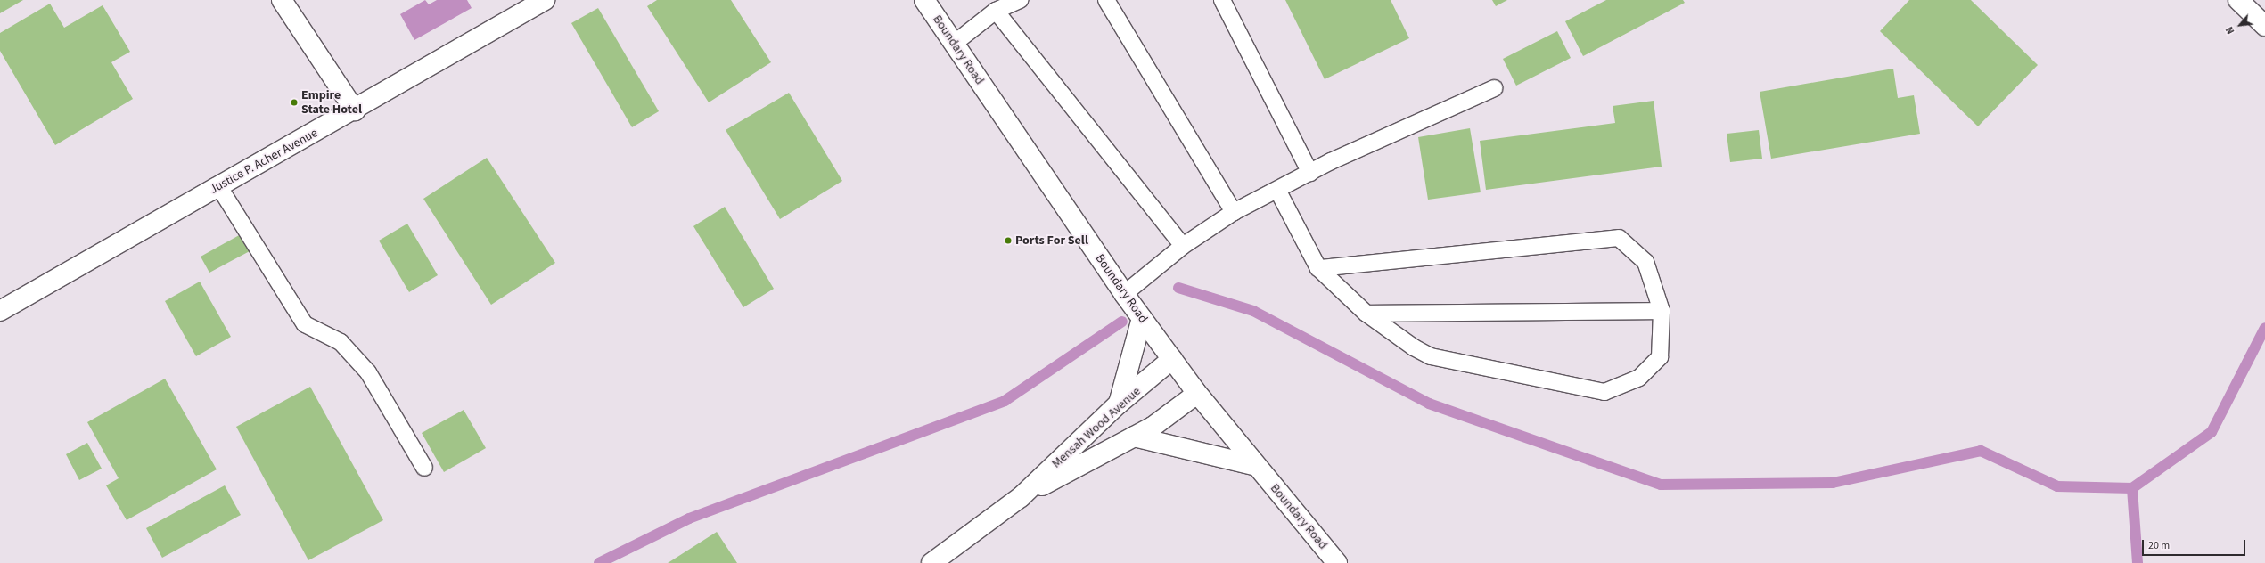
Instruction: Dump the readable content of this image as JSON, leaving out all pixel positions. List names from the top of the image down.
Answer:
{
  "streets": {
    "main road": ["Boundary Road", "Justice P. Acher Avenue", "Mensah Wood Avenue"]
  },
  "crossings": [
    ["Boundary Road", "Mensah Wood Avenue"]
  ],
  "places": ["Empire State Hotel", "Ports For Sell"],
  "scale_bar": "20 m",
  "north": "bottom left"
}
